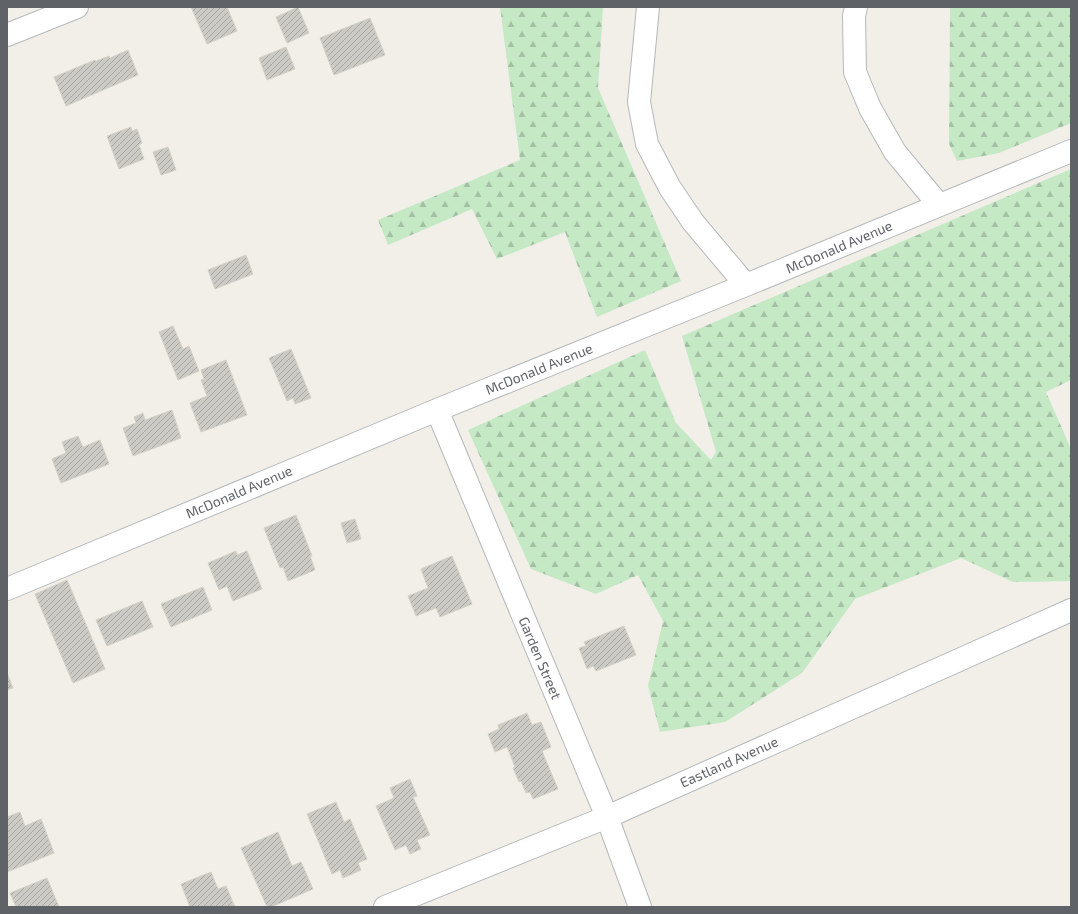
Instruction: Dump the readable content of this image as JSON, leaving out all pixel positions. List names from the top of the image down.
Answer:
{
  "streets": {
    "street": ["McDonald Avenue", "Garden Street", "Eastland Avenue"]
  },
  "crossings": [
    ["McDonald Avenue", "Garden Street"],
    ["Garden Street", "Eastland Avenue"]
  ]
}
